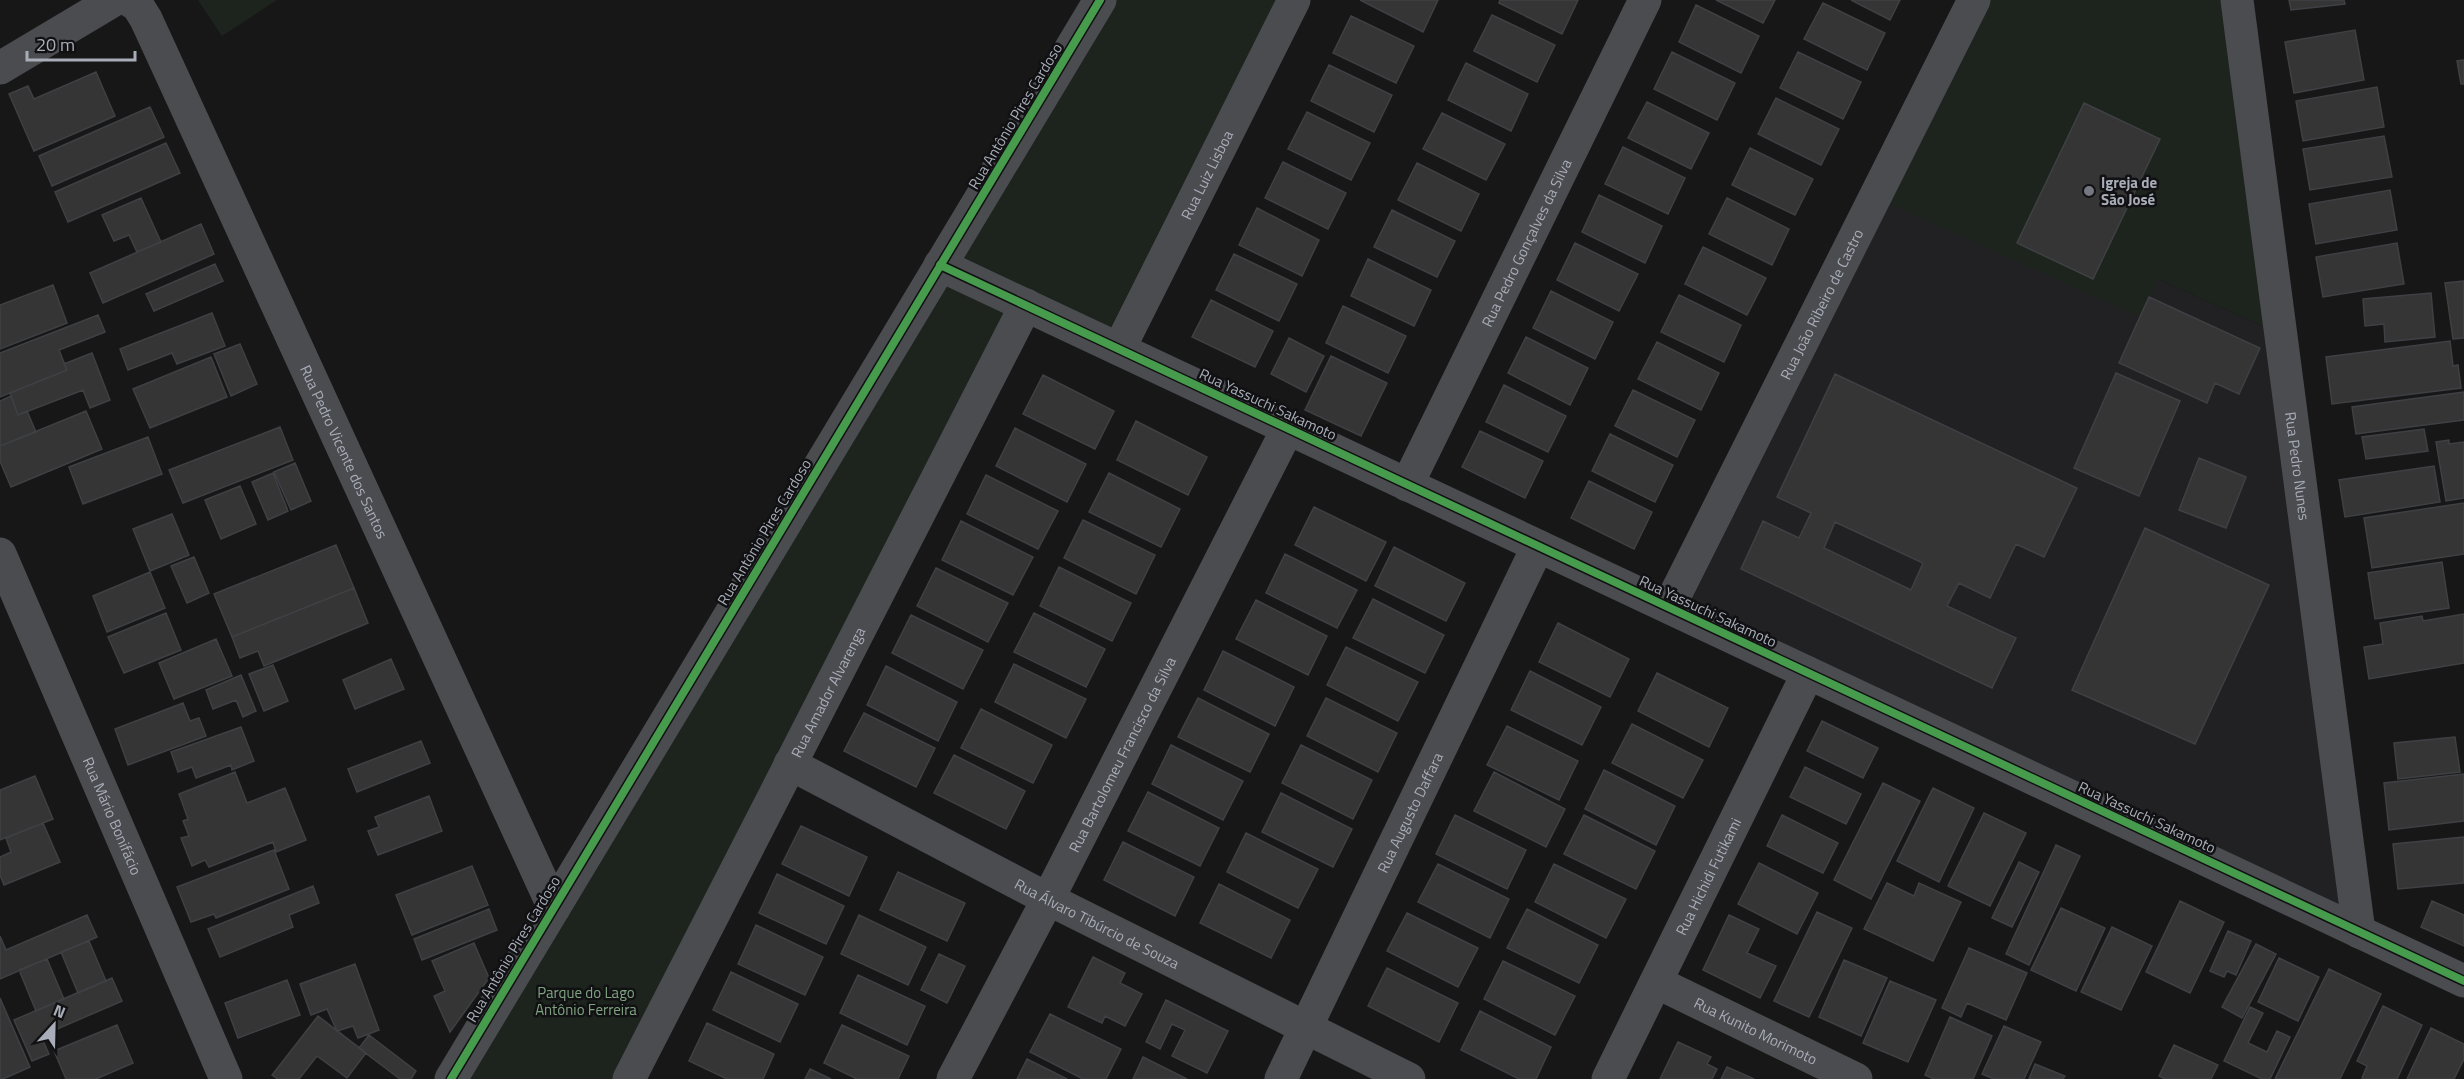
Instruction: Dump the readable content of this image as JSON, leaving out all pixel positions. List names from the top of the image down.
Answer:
{
  "streets": {
    "street": [
      "Rua Antônio Pires Cardoso",
      "Rua Luiz Lisboa",
      "Rua Pedro Gonçalves da Silva",
      "Rua João Ribeiro de Castro",
      "Rua Yassuchi Sakamoto",
      "Rua Pedro Vicente dos Santos",
      "Rua Pedro Nunes",
      "Rua Amador Alvarenga",
      "Rua Bartolomeu Francisco da Silva",
      "Rua Augusto Daffara",
      "Rua Mário Bonifácio",
      "Rua Hichidi Futikami",
      "Rua Álvaro Tibúrcio de Souza",
      "Rua Kunito Morimoto"
    ]
  },
  "crossings": [
    ["Rua Antônio Pires Cardoso", "Rua Yassuchi Sakamoto"],
    ["Rua Antônio Pires Cardoso", "Rua Pedro Vicente dos Santos"],
    ["Rua Luiz Lisboa", "Rua Yassuchi Sakamoto"],
    ["Rua Pedro Gonçalves da Silva", "Rua Yassuchi Sakamoto"],
    ["Rua João Ribeiro de Castro", "Rua Yassuchi Sakamoto"],
    ["Rua Yassuchi Sakamoto", "Rua Pedro Nunes"],
    ["Rua Yassuchi Sakamoto", "Rua Amador Alvarenga"],
    ["Rua Yassuchi Sakamoto", "Rua Bartolomeu Francisco da Silva"],
    ["Rua Yassuchi Sakamoto", "Rua Augusto Daffara"],
    ["Rua Yassuchi Sakamoto", "Rua Hichidi Futikami"],
    ["Rua Amador Alvarenga", "Rua Álvaro Tibúrcio de Souza"],
    ["Rua Bartolomeu Francisco da Silva", "Rua Álvaro Tibúrcio de Souza"],
    ["Rua Augusto Daffara", "Rua Álvaro Tibúrcio de Souza"],
    ["Rua Hichidi Futikami", "Rua Kunito Morimoto"]
  ],
  "parks": ["Parque do Lago Antônio Ferreira"],
  "places": ["Igreja de São José"],
  "scale_bar": "20 m",
  "north": "top"
}
